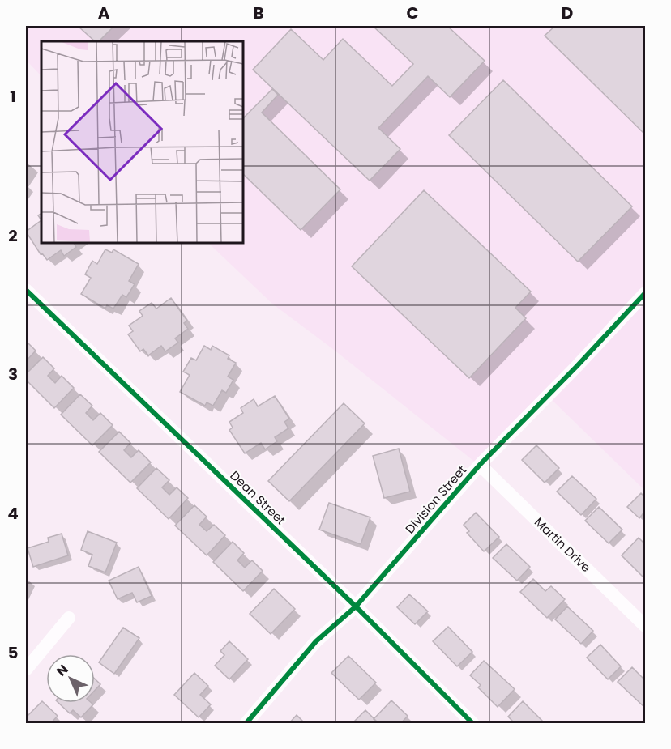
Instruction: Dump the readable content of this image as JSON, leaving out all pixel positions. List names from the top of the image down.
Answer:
{
  "streets": {
    "street": ["Dean Street", "Division Street", "Martin Drive"]
  },
  "crossings": [
    ["Dean Street", "Division Street"],
    ["Division Street", "Martin Drive"]
  ],
  "north": "top left",
  "grid": {
    "columns": [
      "A",
      "B",
      "C",
      "D"
    ],
    "rows": [
      "1",
      "2",
      "3",
      "4",
      "5"
    ]
  }
}
